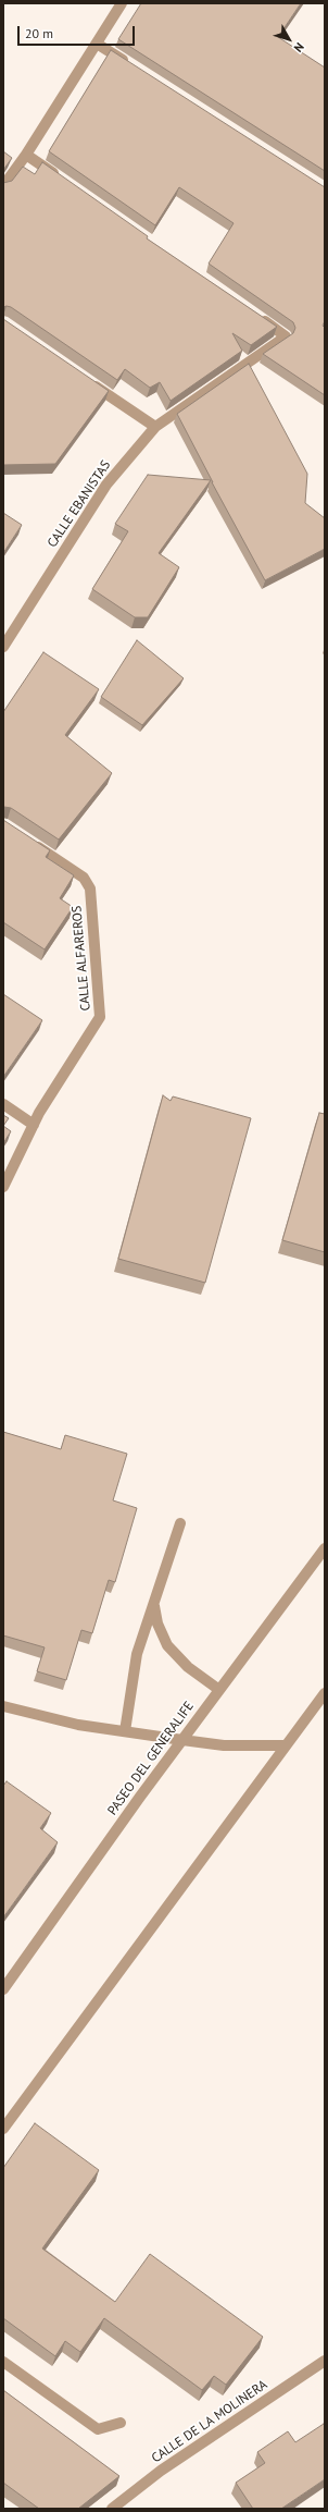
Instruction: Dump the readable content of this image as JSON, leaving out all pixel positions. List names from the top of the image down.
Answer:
{
  "streets": {
    "street": [
      "CALLE EBANISTAS",
      "CALLE ALFAREROS",
      "PASEO DEL GENERALIFE",
      "CALLE DE LA MOLINERA"
    ]
  },
  "scale_bar": "20 m",
  "north": "bottom right"
}
